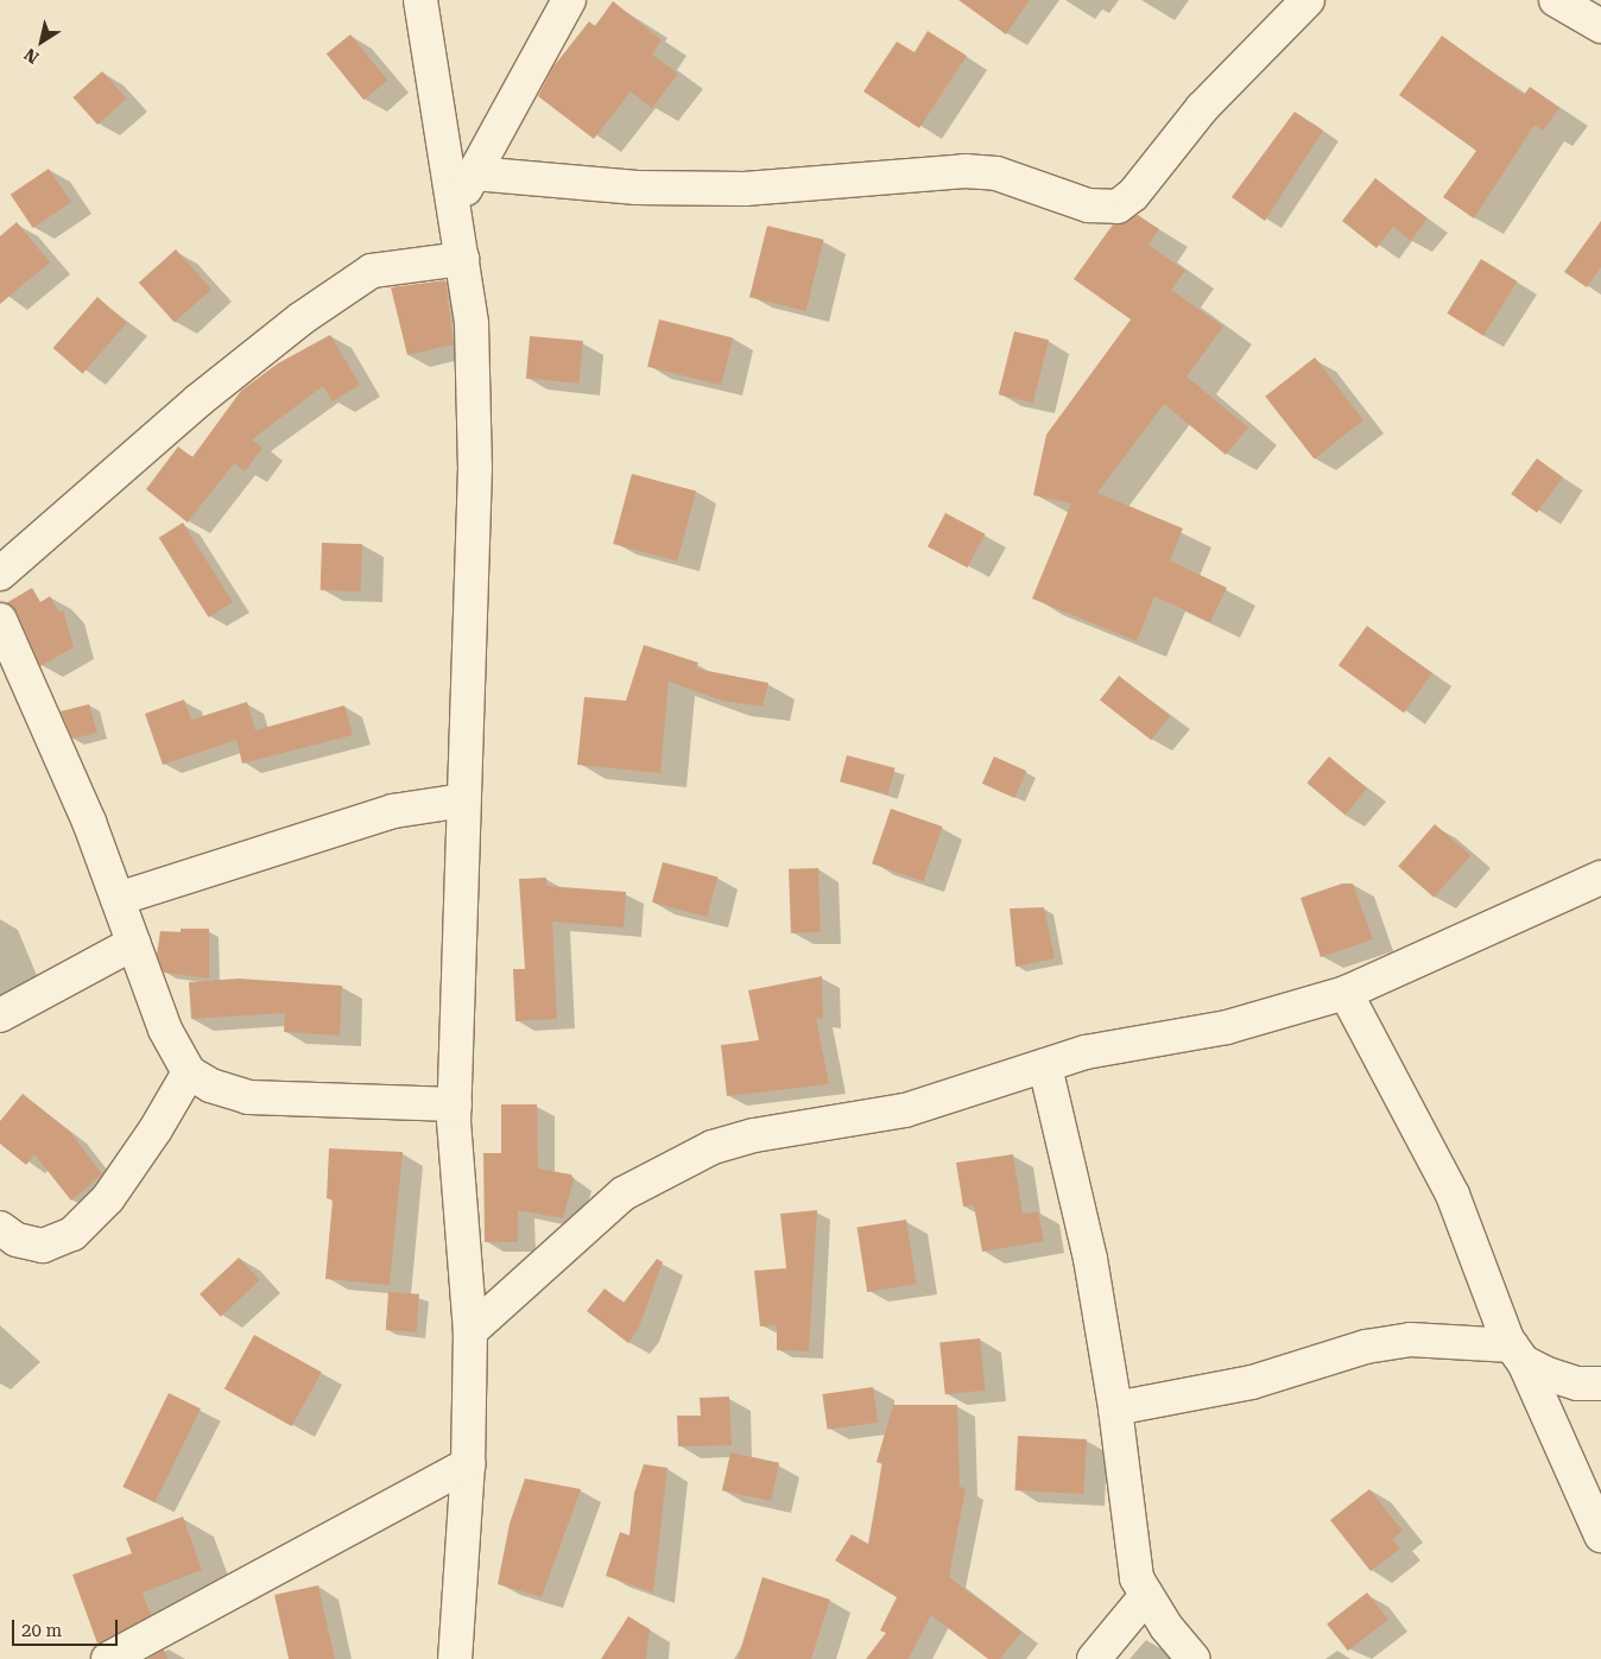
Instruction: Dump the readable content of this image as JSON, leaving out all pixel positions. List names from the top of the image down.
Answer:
{
  "scale_bar": "20 m",
  "north": "bottom left"
}
